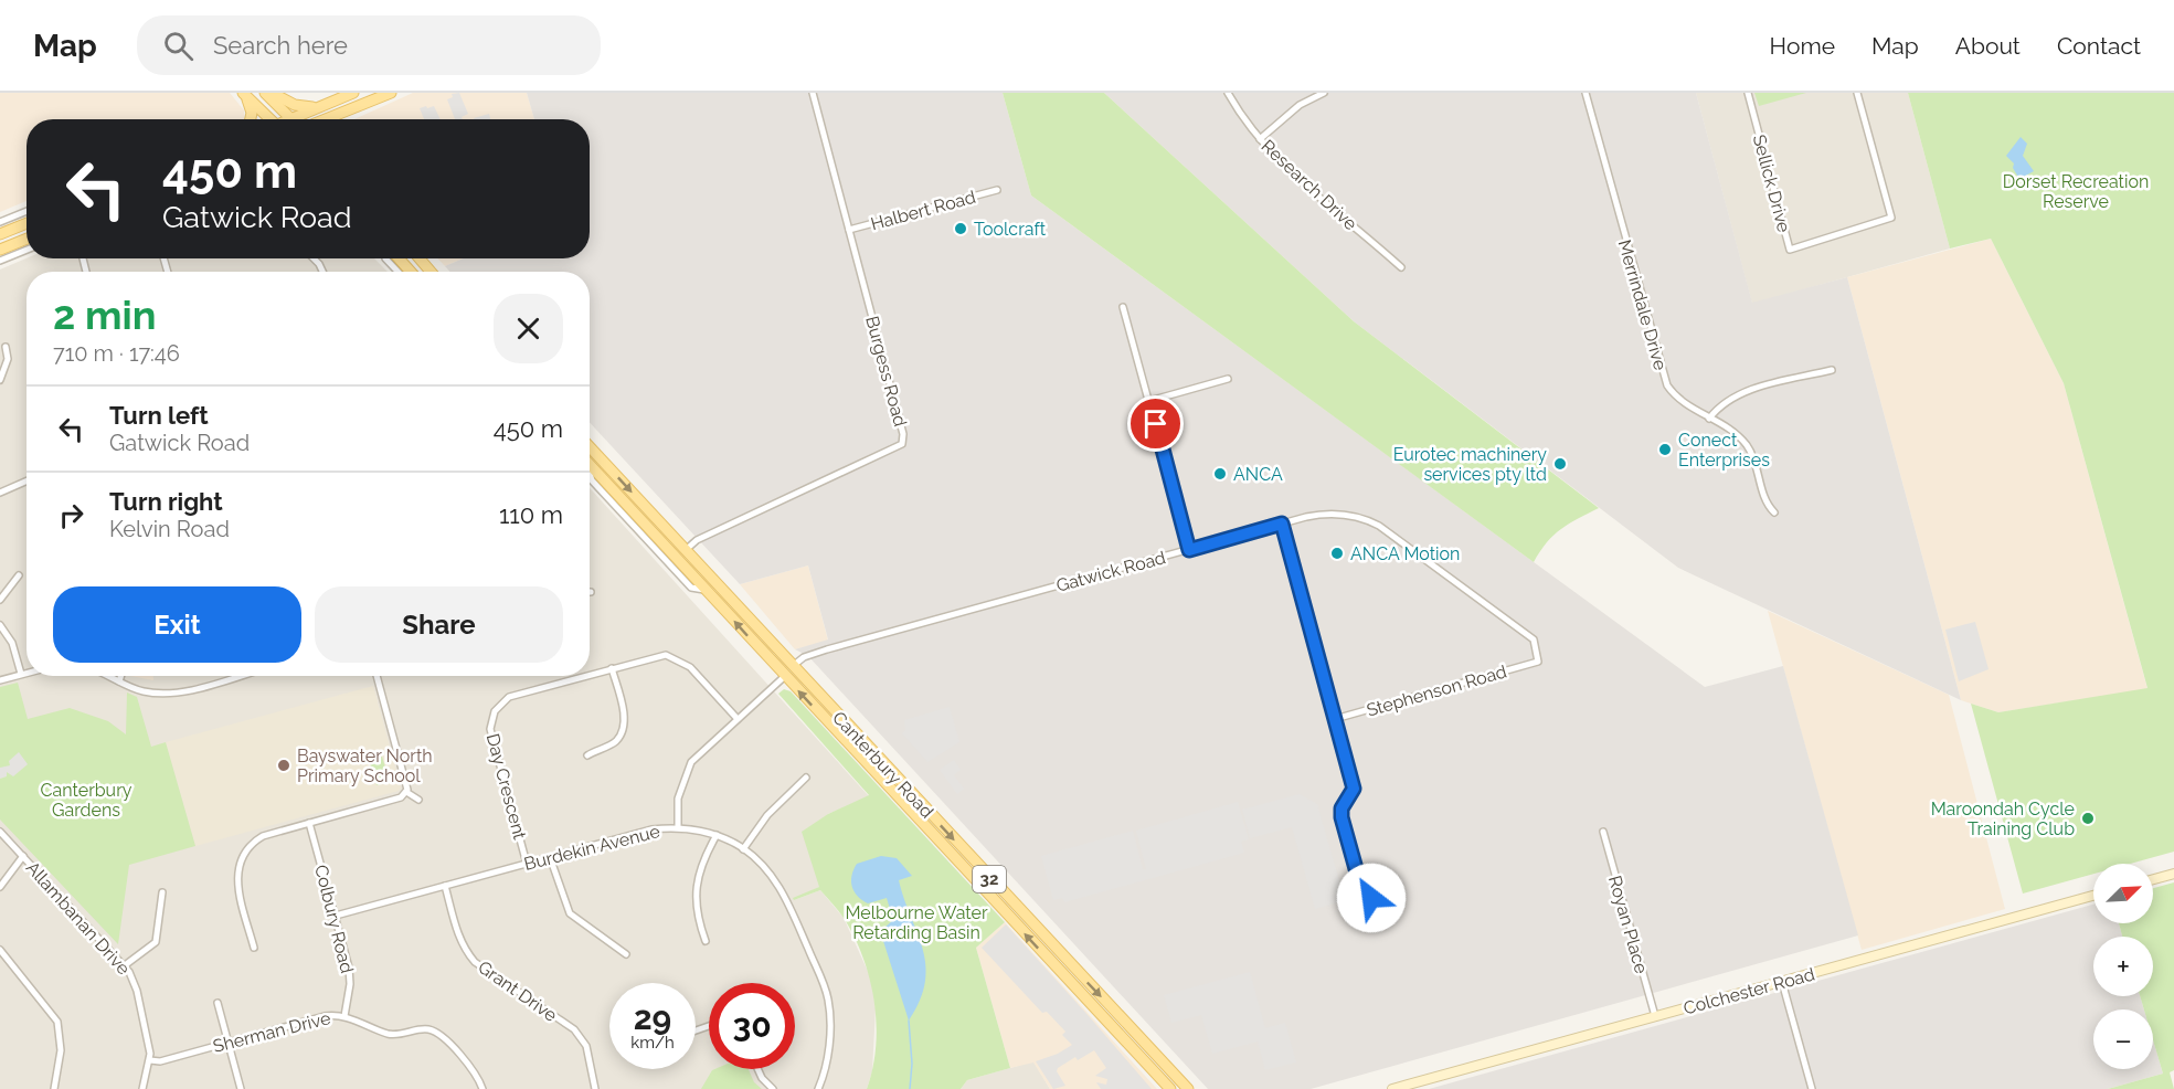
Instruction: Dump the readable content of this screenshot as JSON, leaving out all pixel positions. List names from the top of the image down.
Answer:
{
  "streets": {
    "main road": [
      "Burgess Road",
      "Canterbury Road",
      "32",
      "Colchester Road"
    ],
    "street": [
      "Sellick Drive",
      "Research Drive",
      "Halbert Road",
      "Merrindale Drive",
      "Gatwick Road",
      "Stephenson Road",
      "Day Crescent",
      "Burdekin Avenue",
      "Allambanan Drive",
      "Colbury Road",
      "Royan Place",
      "Grant Drive",
      "Sherman Drive"
    ]
  },
  "crossings": [
    ["Halbert Road", "Burgess Road"],
    ["Burgess Road", "Canterbury Road"],
    ["Gatwick Road", "Stephenson Road"],
    ["Gatwick Road", "Canterbury Road"],
    ["Day Crescent", "Burdekin Avenue"],
    ["Burdekin Avenue", "Colbury Road"],
    ["Burdekin Avenue", "Grant Drive"],
    ["Allambanan Drive", "Sherman Drive"],
    ["Colbury Road", "Sherman Drive"],
    ["Royan Place", "Colchester Road"]
  ],
  "parks": ["Dorset Recreation Reserve", "Canterbury Gardens", "Melbourne Water Retarding Basin"],
  "places": [
    "Toolcraft",
    "Conect Enterprises",
    "Eurotec machinery services pty ltd",
    "ANCA",
    "ANCA Motion",
    "Bayswater North Primary School",
    "Maroondah Cycle Training Club"
  ],
  "north": "top right",
  "page": {
    "header": "Map",
    "search": "Search here",
    "nav": [
      "Home",
      "Map",
      "About",
      "Contact"
    ],
    "turn": ["450 m", "Gatwick Road"],
    "heading": ["2 min", "710 m · 17:46"],
    "list": [
      {
        "name": "Turn left",
        "note": "Gatwick Road",
        "value": "450 m"
      },
      {
        "name": "Turn right",
        "note": "Kelvin Road",
        "value": "110 m"
      }
    ],
    "buttons": ["Exit", "Share"],
    "map_buttons": ["+", "−"],
    "speed": "29 km/h",
    "limit": "30"
  }
}
